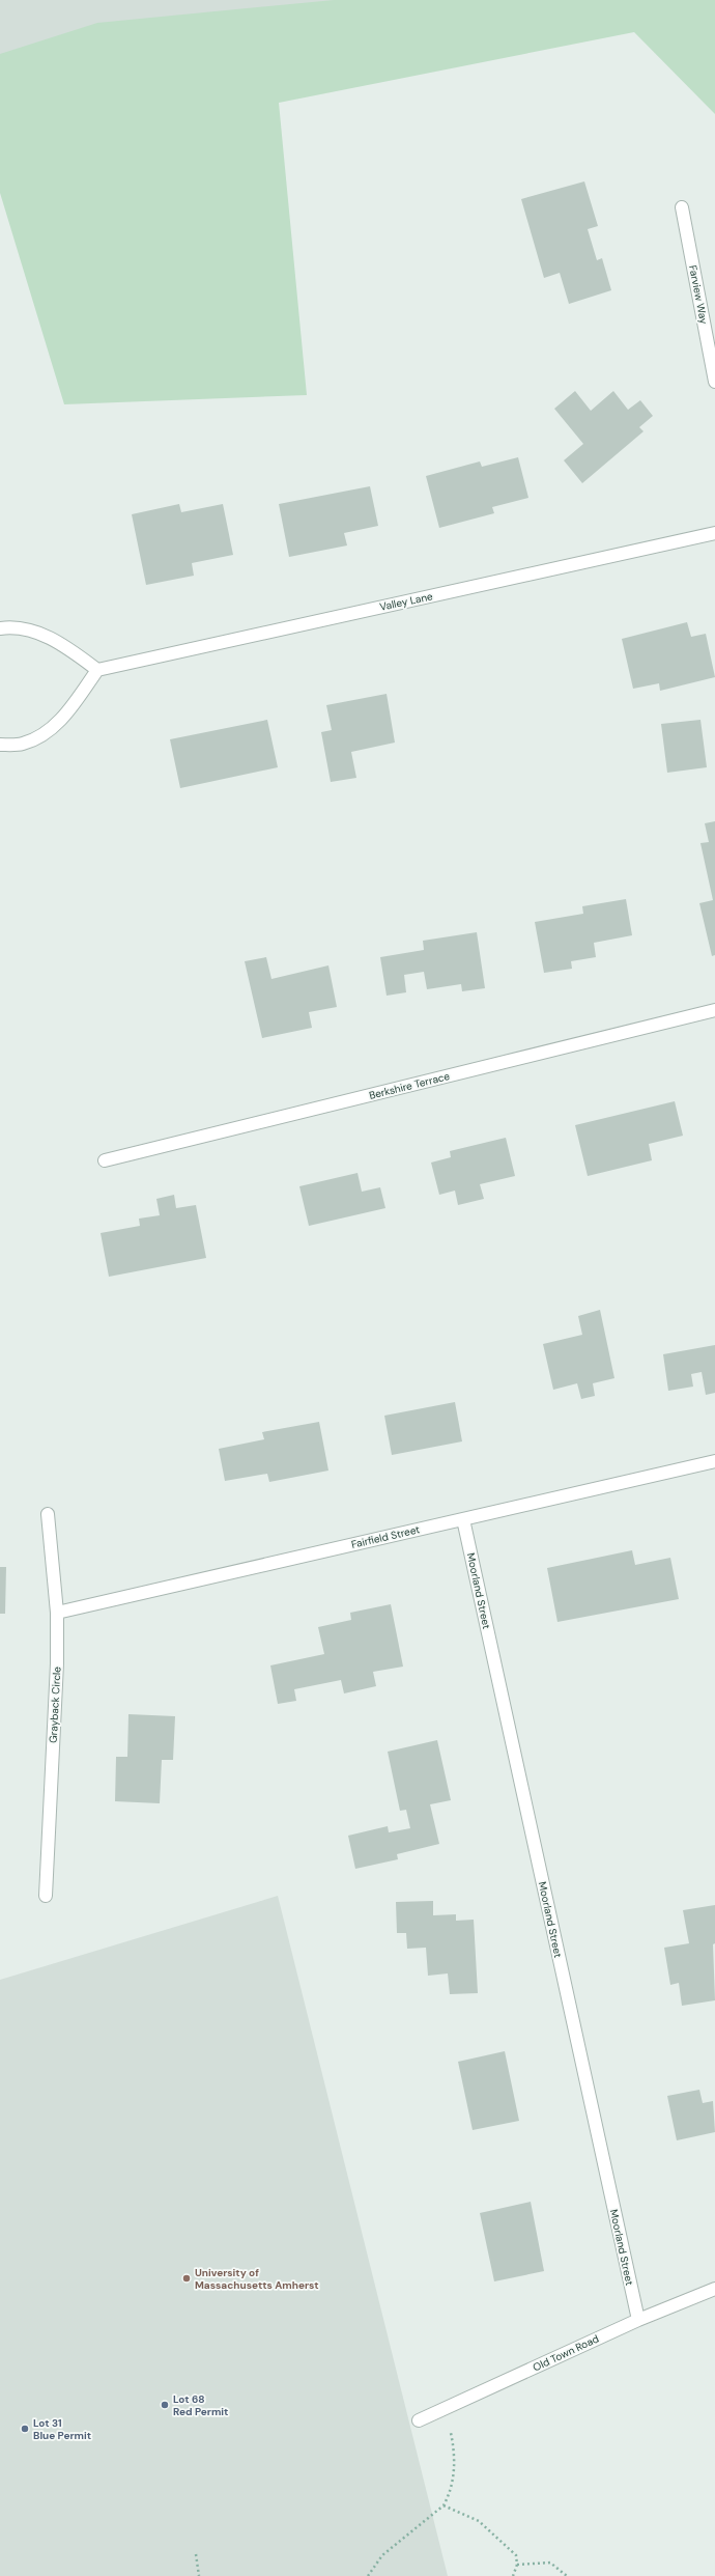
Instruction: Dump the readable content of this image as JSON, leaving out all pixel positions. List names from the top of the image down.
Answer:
{
  "streets": {
    "street": [
      "Farview Way",
      "Valley Lane",
      "Berkshire Terrace",
      "Fairfield Street",
      "Moorland Street",
      "Grayback Circle",
      "Old Town Road"
    ]
  },
  "crossings": [
    ["Fairfield Street", "Moorland Street"],
    ["Fairfield Street", "Grayback Circle"],
    ["Moorland Street", "Old Town Road"]
  ],
  "places": ["University of Massachusetts Amherst", "Lot 68 Red Permit", "Lot 31 Blue Permit"]
}
